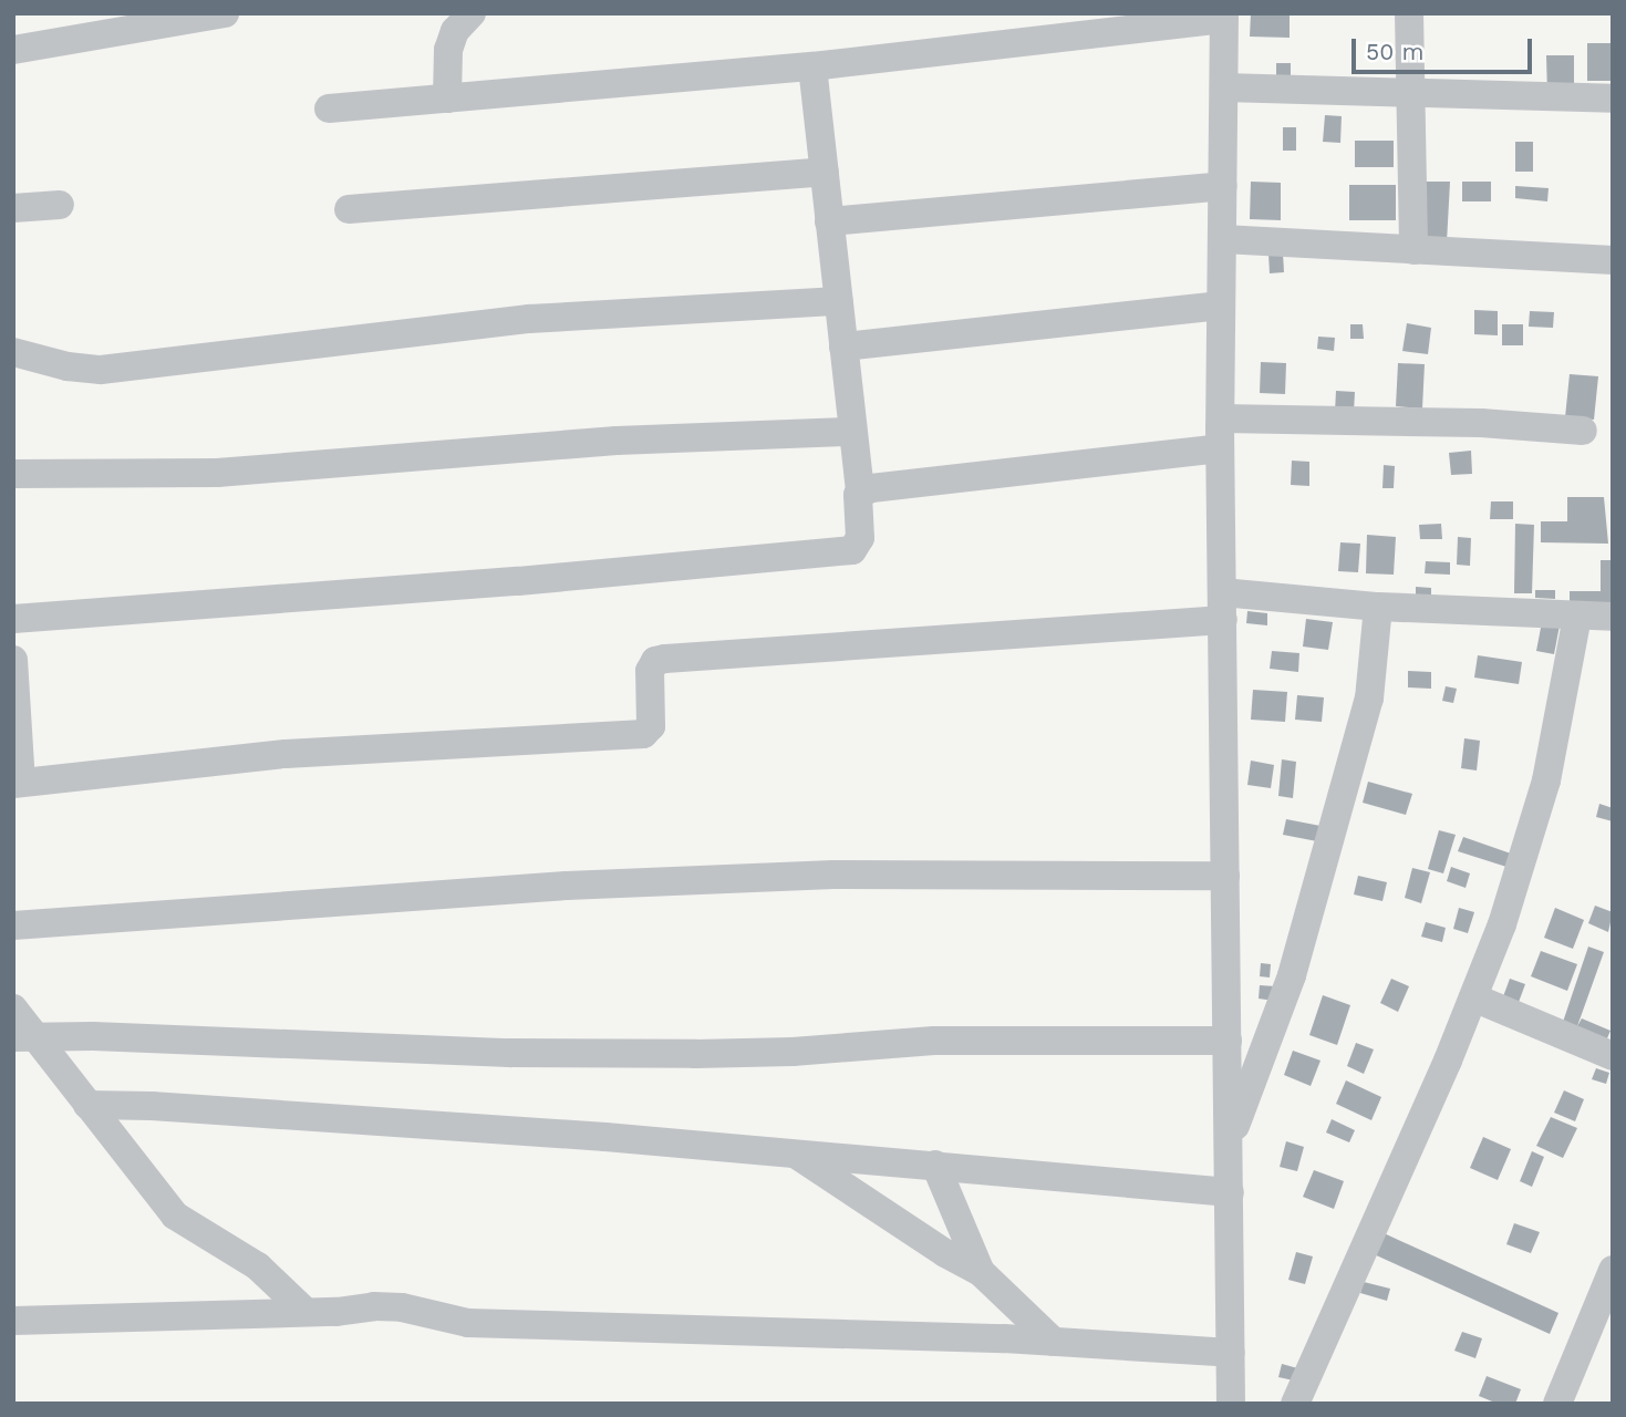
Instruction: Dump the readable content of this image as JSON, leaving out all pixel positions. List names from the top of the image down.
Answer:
{
  "scale_bar": "50 m"
}
